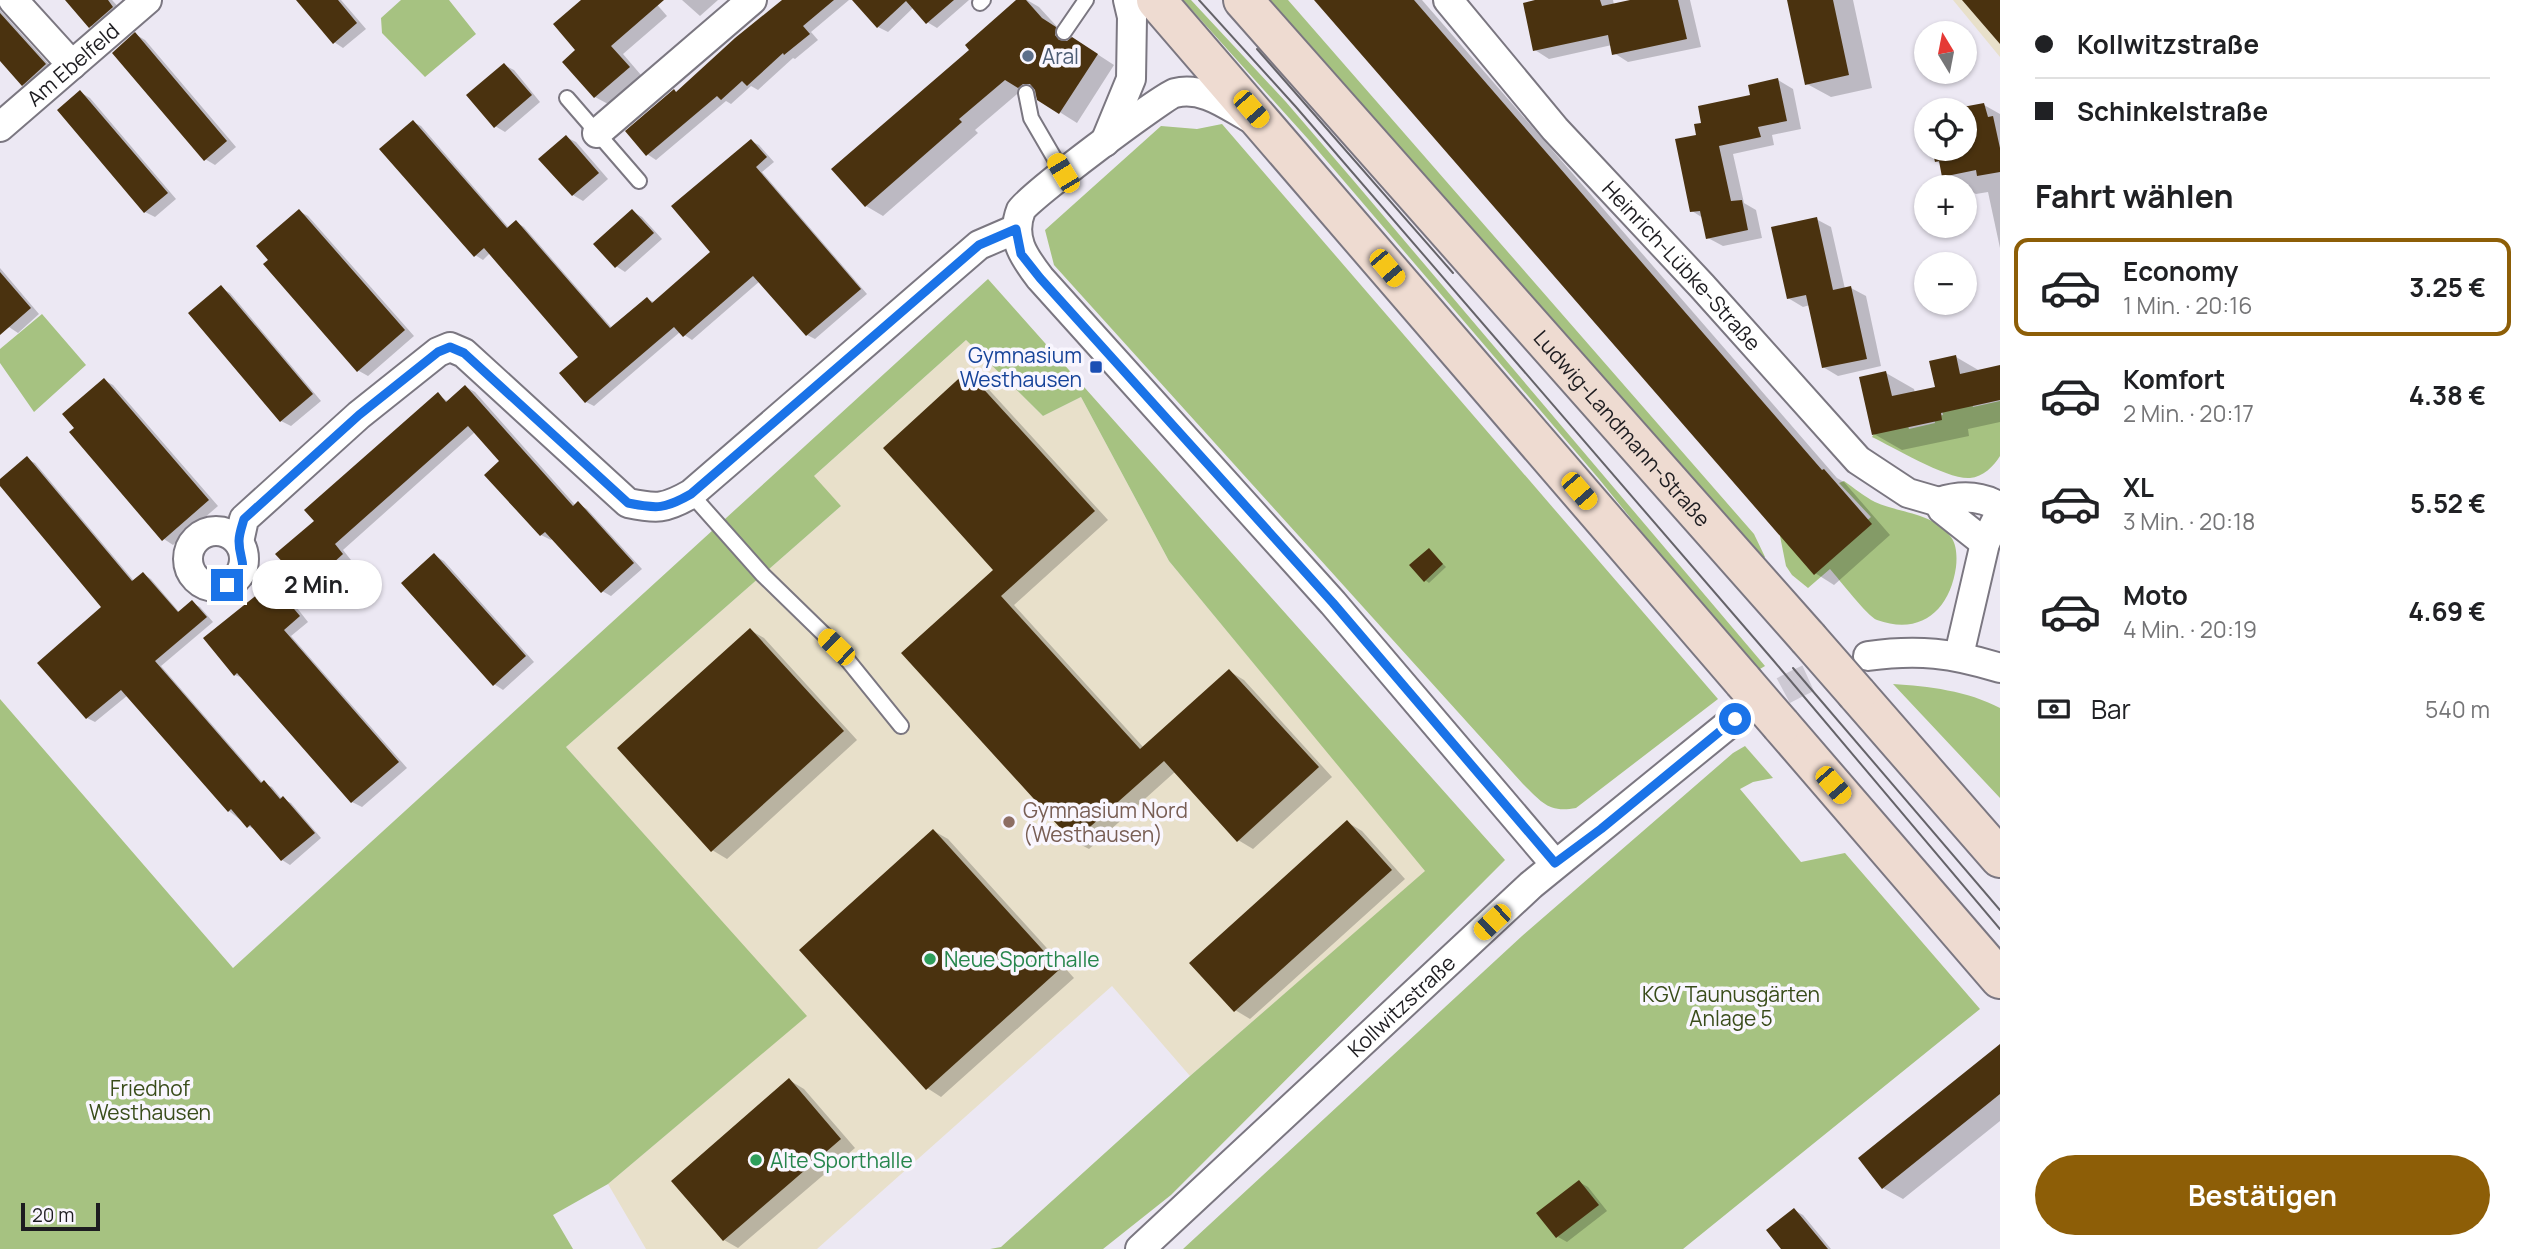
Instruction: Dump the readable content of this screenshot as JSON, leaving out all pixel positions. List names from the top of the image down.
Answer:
{
  "streets": {
    "main road": ["Ludwig-Landmann-Straße"],
    "street": ["Am Ebelfeld", "Heinrich-Lübke-Straße", "Kollwitzstraße"]
  },
  "parks": ["KGV Taunusgärten Anlage 5", "Friedhof Westhausen"],
  "places": {
    "other": [
      "Aral",
      "Gymnasium Nord (Westhausen)",
      "Neue Sporthalle",
      "Alte Sporthalle"
    ],
    "transit": ["Gymnasium Westhausen"]
  },
  "scale_bar": "20 m",
  "north": "top",
  "page": {
    "banner": ["Kollwitzstraße", "Schinkelstraße"],
    "map_buttons": ["+", "−"],
    "heading": "Fahrt wählen",
    "list": [
      {
        "name": "Economy",
        "note": "1 Min. · 20:16",
        "value": "3.25 €"
      },
      {
        "name": "Komfort",
        "note": "2 Min. · 20:17",
        "value": "4.38 €"
      },
      {
        "name": "XL",
        "note": "3 Min. · 20:18",
        "value": "5.52 €"
      },
      {
        "name": "Moto",
        "note": "4 Min. · 20:19",
        "value": "4.69 €"
      }
    ],
    "bubble": "2 Min.",
    "pay": ["Bar", "540 m"],
    "buttons": "Bestätigen",
    "scale": "20 m"
  }
}
